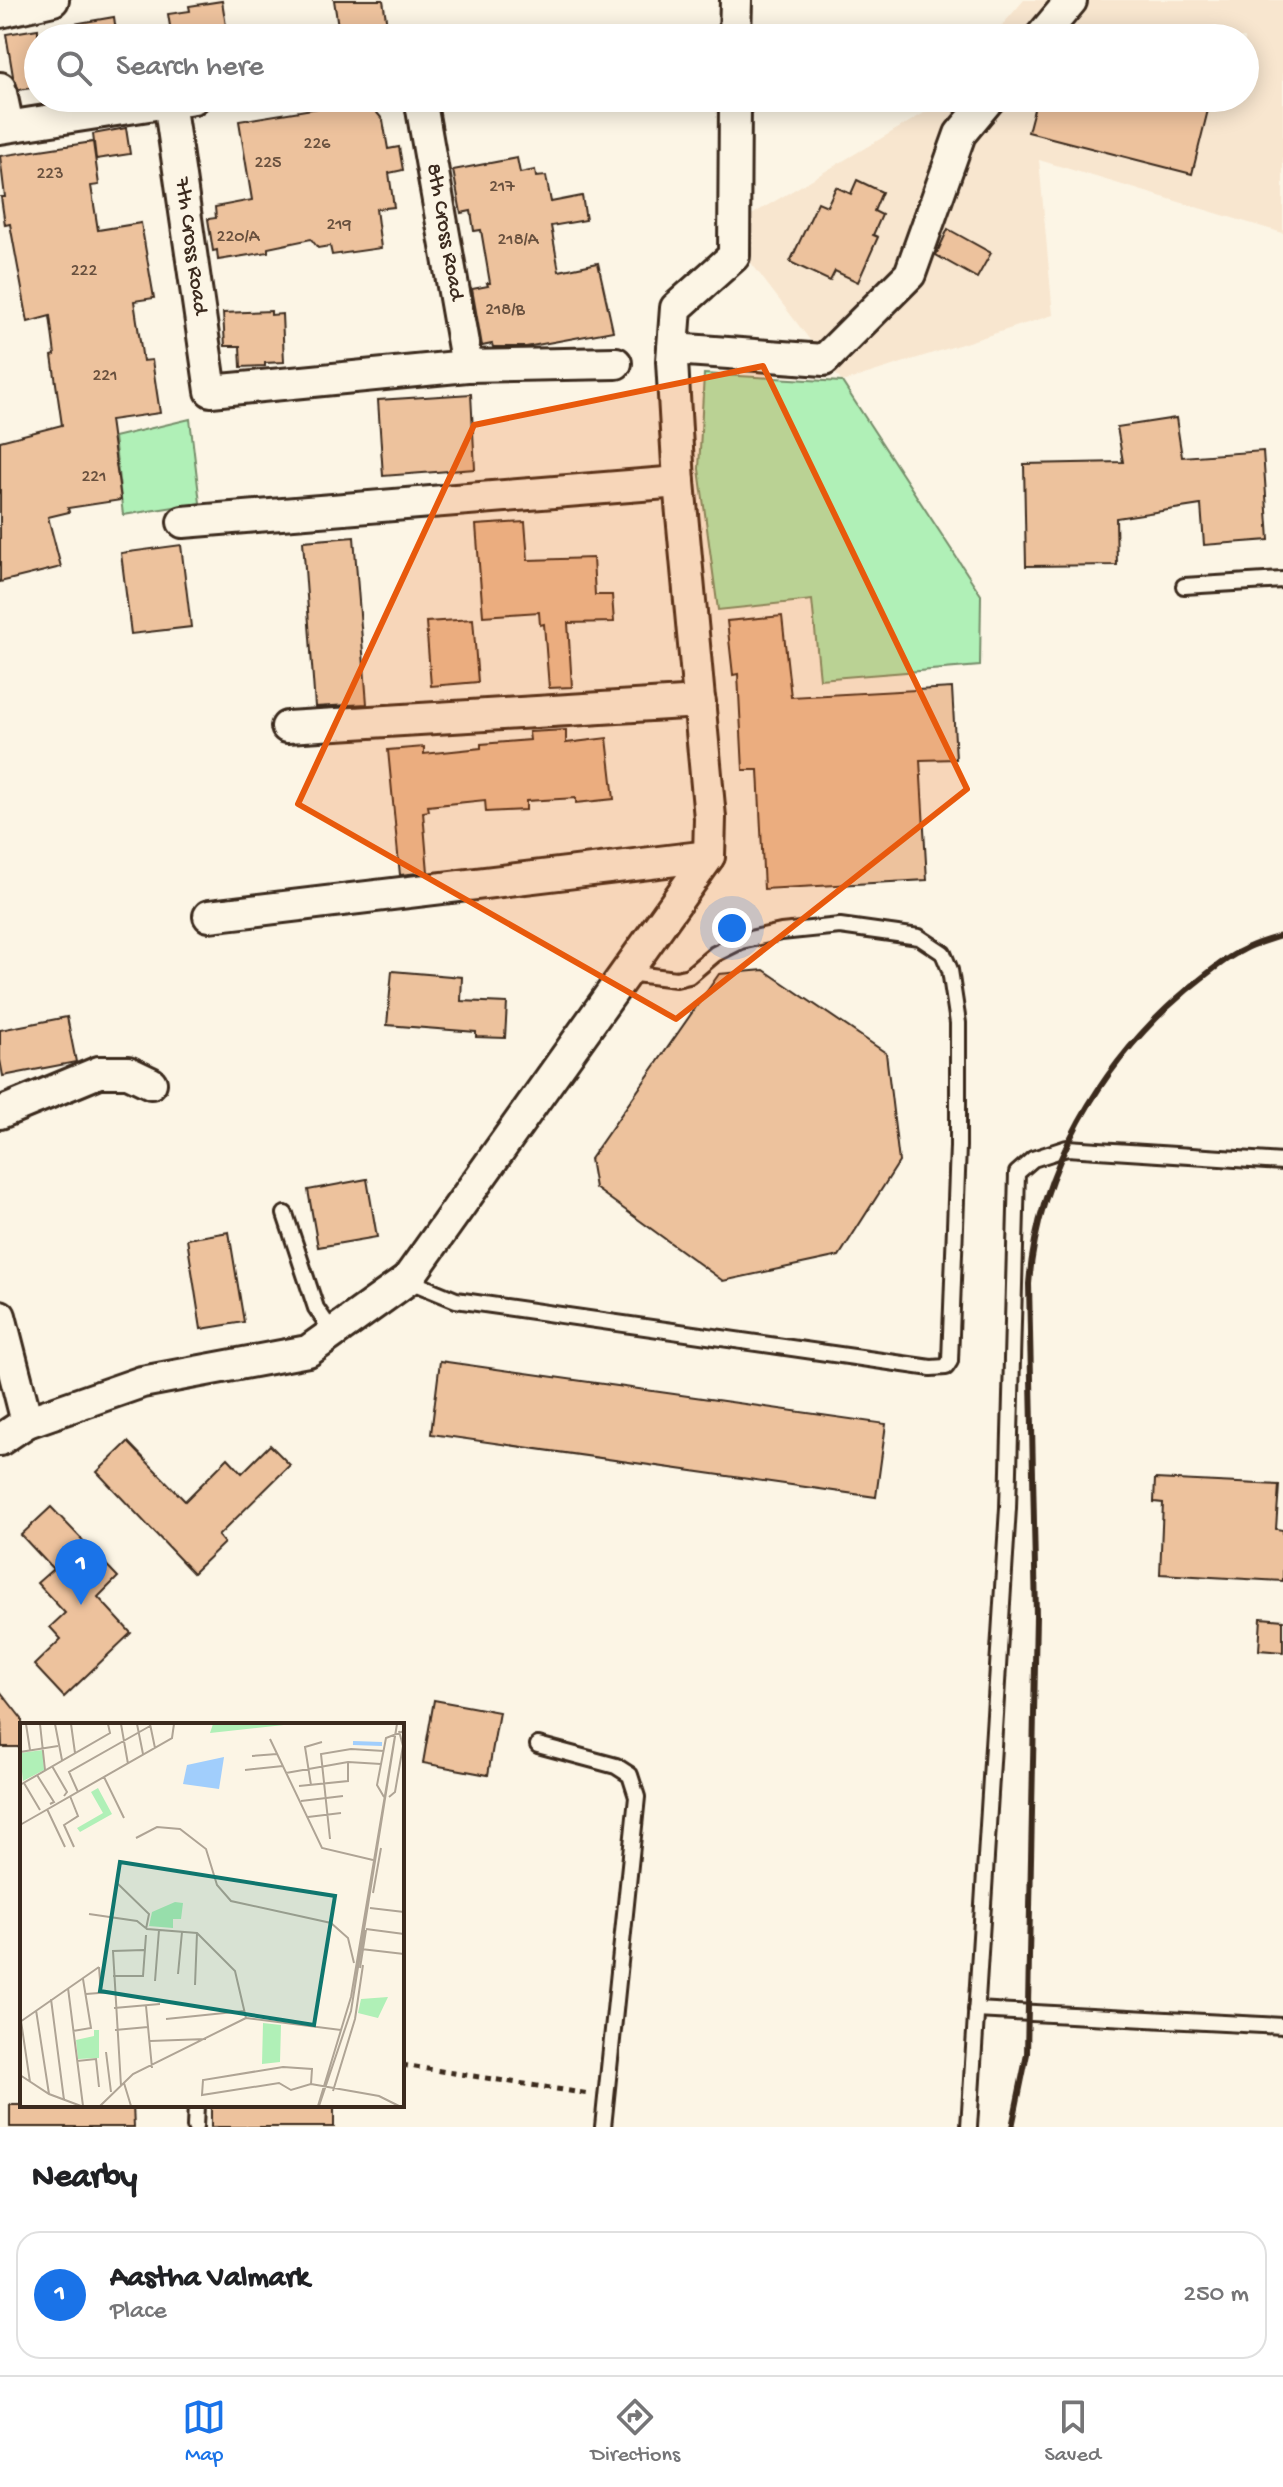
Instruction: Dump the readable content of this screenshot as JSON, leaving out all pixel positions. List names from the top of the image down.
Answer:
{
  "streets": {
    "street": ["8th Cross Road", "7th Cross Road"]
  },
  "crossings": [
    ["8th Cross Road", "7th Cross Road"]
  ],
  "house_numbers": [
    "226",
    "225",
    "223",
    "217",
    "219",
    "220/A",
    "218/A",
    "222",
    "218/B",
    "221",
    "221"
  ],
  "page": {
    "search": "Search here",
    "pins": "1",
    "heading": "Nearby",
    "list": [
      {
        "mark": "1",
        "name": "Aastha Valmark",
        "note": "Place",
        "value": "250 m"
      }
    ],
    "nav": ["Map", "Directions", "Saved"]
  }
}
